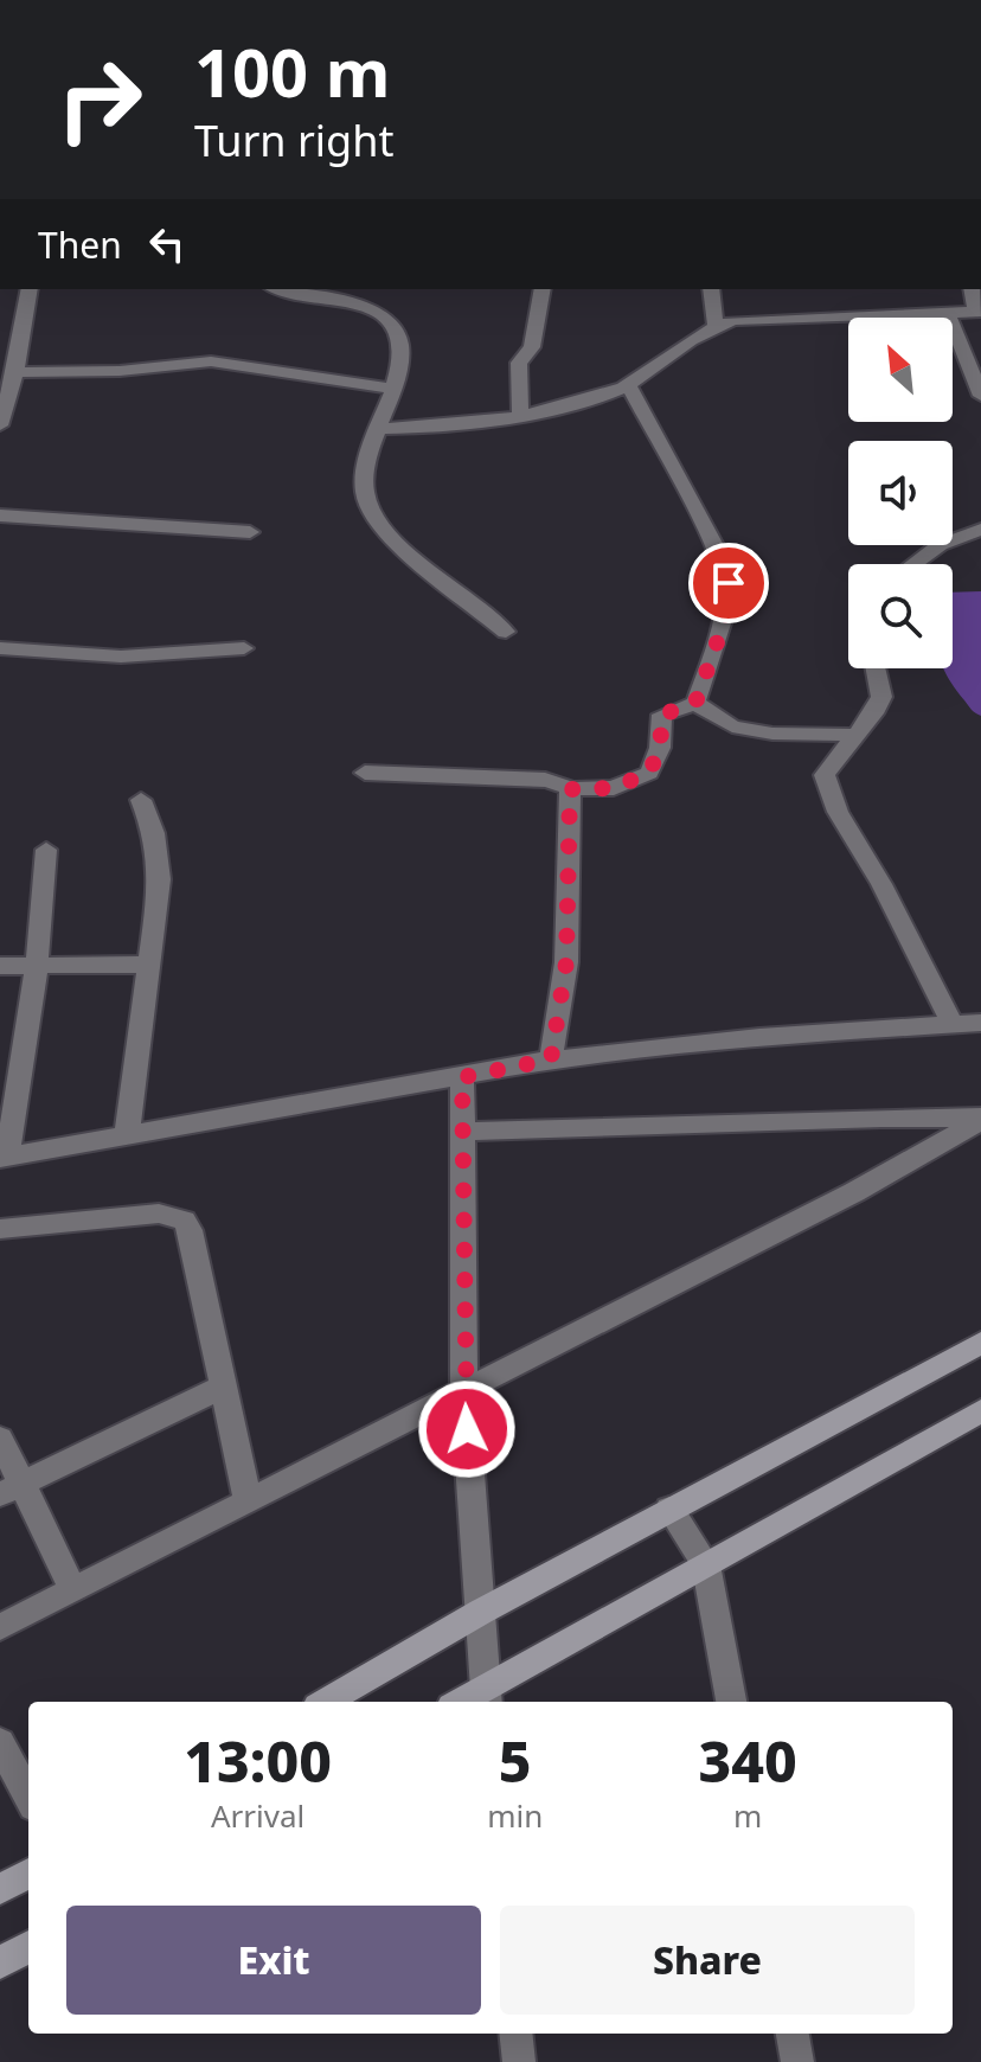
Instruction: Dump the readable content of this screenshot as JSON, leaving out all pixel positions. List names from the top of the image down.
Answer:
{
  "north": "top left",
  "page": {
    "turn": ["100 m", "Turn right"],
    "then": "Then",
    "eta": [
      "13:00",
      "Arrival",
      "5",
      "min",
      "340",
      "m"
    ],
    "buttons": ["Exit", "Share"]
  }
}
